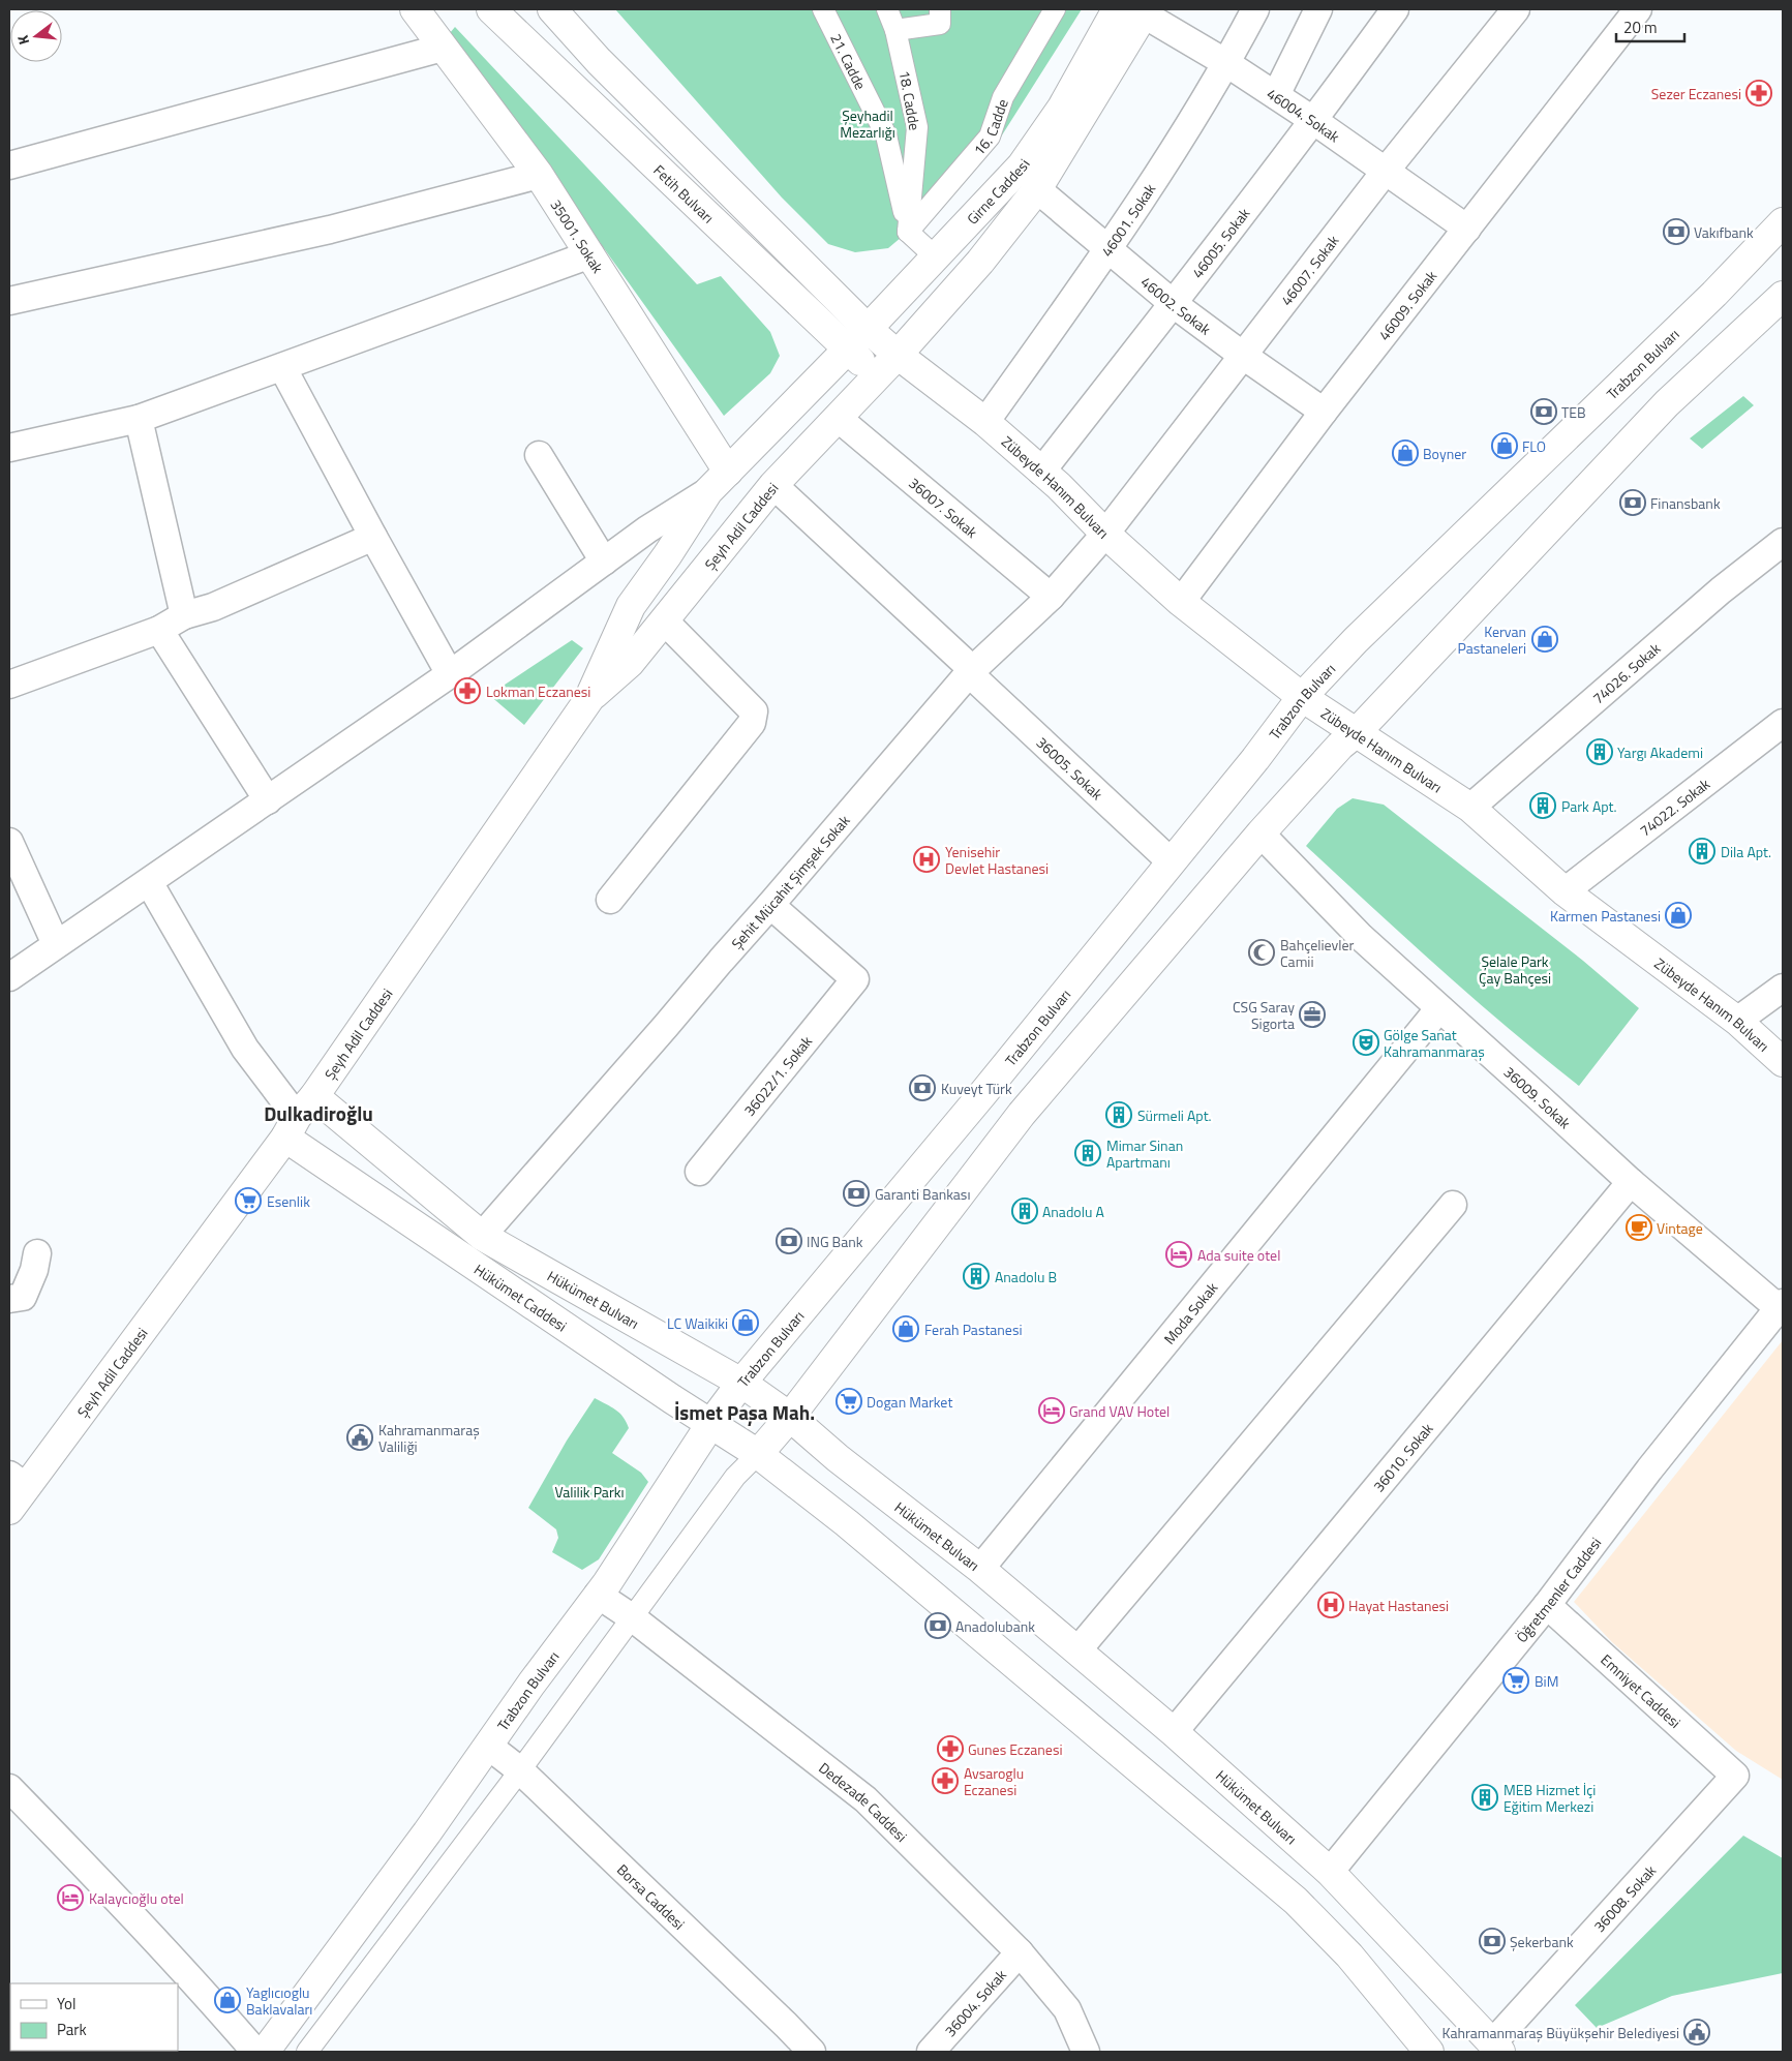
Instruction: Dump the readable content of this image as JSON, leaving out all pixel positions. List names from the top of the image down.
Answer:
{
  "streets": {
    "main road": [
      "Girne Caddesi",
      "Fetih Bulvarı",
      "35001. Sokak",
      "Trabzon Bulvarı",
      "Zübeyde Hanım Bulvarı",
      "Şeyh Adil Caddesi",
      "Hükümet Caddesi",
      "Hükümet Bulvarı"
    ],
    "street": [
      "21. Cadde",
      "18. Cadde",
      "46004. Sokak",
      "16. Cadde",
      "46001. Sokak",
      "46005. Sokak",
      "46007. Sokak",
      "46002. Sokak",
      "46009. Sokak",
      "36007. Sokak",
      "74026. Sokak",
      "36005. Sokak",
      "74022. Sokak",
      "Şehit Mücahit Şimşek Sokak",
      "36022/1. Sokak",
      "36009. Sokak",
      "Moda Sokak",
      "36010. Sokak",
      "Öğretmenler Caddesi",
      "Emniyet Caddesi",
      "Dedezade Caddesi",
      "Borsa Caddesi",
      "36008. Sokak",
      "36004. Sokak"
    ]
  },
  "crossings": [
    ["21. Cadde", "18. Cadde"],
    ["21. Cadde", "16. Cadde"],
    ["18. Cadde", "16. Cadde"],
    ["46004. Sokak", "Girne Caddesi"],
    ["46004. Sokak", "46001. Sokak"],
    ["46004. Sokak", "46005. Sokak"],
    ["46004. Sokak", "46007. Sokak"],
    ["46004. Sokak", "46009. Sokak"],
    ["Girne Caddesi", "Fetih Bulvarı"],
    ["Girne Caddesi", "46002. Sokak"],
    ["Girne Caddesi", "Zübeyde Hanım Bulvarı"],
    ["Girne Caddesi", "Şeyh Adil Caddesi"],
    ["Fetih Bulvarı", "Şeyh Adil Caddesi"],
    ["46001. Sokak", "46002. Sokak"],
    ["46001. Sokak", "Zübeyde Hanım Bulvarı"],
    ["35001. Sokak", "Şeyh Adil Caddesi"],
    ["46005. Sokak", "46002. Sokak"],
    ["46005. Sokak", "Zübeyde Hanım Bulvarı"],
    ["46007. Sokak", "46002. Sokak"],
    ["46007. Sokak", "Zübeyde Hanım Bulvarı"],
    ["46007. Sokak", "Şehit Mücahit Şimşek Sokak"],
    ["46002. Sokak", "46009. Sokak"],
    ["46009. Sokak", "Zübeyde Hanım Bulvarı"],
    ["Trabzon Bulvarı", "Zübeyde Hanım Bulvarı"],
    ["Trabzon Bulvarı", "36005. Sokak"],
    ["Trabzon Bulvarı", "Hükümet Caddesi"],
    ["Trabzon Bulvarı", "Hükümet Bulvarı"],
    ["Trabzon Bulvarı", "Dedezade Caddesi"],
    ["Trabzon Bulvarı", "Borsa Caddesi"],
    ["Zübeyde Hanım Bulvarı", "Şeyh Adil Caddesi"],
    ["Zübeyde Hanım Bulvarı", "74026. Sokak"],
    ["Zübeyde Hanım Bulvarı", "74022. Sokak"],
    ["Zübeyde Hanım Bulvarı", "Şehit Mücahit Şimşek Sokak"],
    ["36007. Sokak", "Şeyh Adil Caddesi"],
    ["36007. Sokak", "Şehit Mücahit Şimşek Sokak"],
    ["Şeyh Adil Caddesi", "36005. Sokak"],
    ["Şeyh Adil Caddesi", "Hükümet Caddesi"],
    ["Şeyh Adil Caddesi", "Hükümet Bulvarı"],
    ["36005. Sokak", "Şehit Mücahit Şimşek Sokak"],
    ["Şehit Mücahit Şimşek Sokak", "36022/1. Sokak"],
    ["Şehit Mücahit Şimşek Sokak", "Hükümet Bulvarı"],
    ["36009. Sokak", "Moda Sokak"],
    ["36009. Sokak", "36010. Sokak"],
    ["36009. Sokak", "Öğretmenler Caddesi"],
    ["Hükümet Bulvarı", "Moda Sokak"],
    ["Hükümet Bulvarı", "36010. Sokak"],
    ["Hükümet Bulvarı", "Öğretmenler Caddesi"],
    ["Hükümet Bulvarı", "36008. Sokak"],
    ["Öğretmenler Caddesi", "Emniyet Caddesi"],
    ["Emniyet Caddesi", "36008. Sokak"],
    ["Dedezade Caddesi", "36004. Sokak"]
  ],
  "districts": ["Dulkadiroğlu", "İsmet Paşa Mah."],
  "parks": ["Şeyhadil Mezarlığı", "Şelale Park Çay Bahçesi", "Valilik Parkı"],
  "places": {
    "pharmacy": [
      "Sezer Eczanesi",
      "Lokman Eczanesi",
      "Gunes Eczanesi",
      "Avsaroglu Eczanesi"
    ],
    "bank": [
      "Vakıfbank",
      "TEB",
      "Finansbank",
      "Kuveyt Türk",
      "Garanti Bankası",
      "ING Bank",
      "Anadolubank",
      "Şekerbank"
    ],
    "shop": [
      "FLO",
      "Boyner",
      "Kervan Pastaneleri",
      "Karmen Pastanesi",
      "LC Waikiki",
      "Ferah Pastanesi",
      "Yaglıcıoglu Baklavaları"
    ],
    "building": [
      "Yargı Akademi",
      "Park Apt.",
      "Dila Apt.",
      "Sürmeli Apt.",
      "Mimar Sinan Apartmanı",
      "Anadolu A",
      "Anadolu B",
      "MEB Hizmet İçi Eğitim Merkezi"
    ],
    "hospital": ["Yenisehir Devlet Hastanesi", "Hayat Hastanesi"],
    "mosque": ["Bahçelievler Camii"],
    "office": ["CSG Saray Sigorta"],
    "theatre": ["Gölge Sanat Kahramanmaraş"],
    "supermarket": ["Esenlik", "Dogan Market", "BiM"],
    "cafe": ["Vintage"],
    "hotel": ["Ada suite otel", "Grand VAV Hotel", "Kalaycıoğlu otel"],
    "public building": ["Kahramanmaraş Valiliği", "Kahramanmaraş Büyükşehir Belediyesi"]
  },
  "legend": ["Yol", "Park"],
  "scale_bar": "20 m",
  "north": "left"
}
